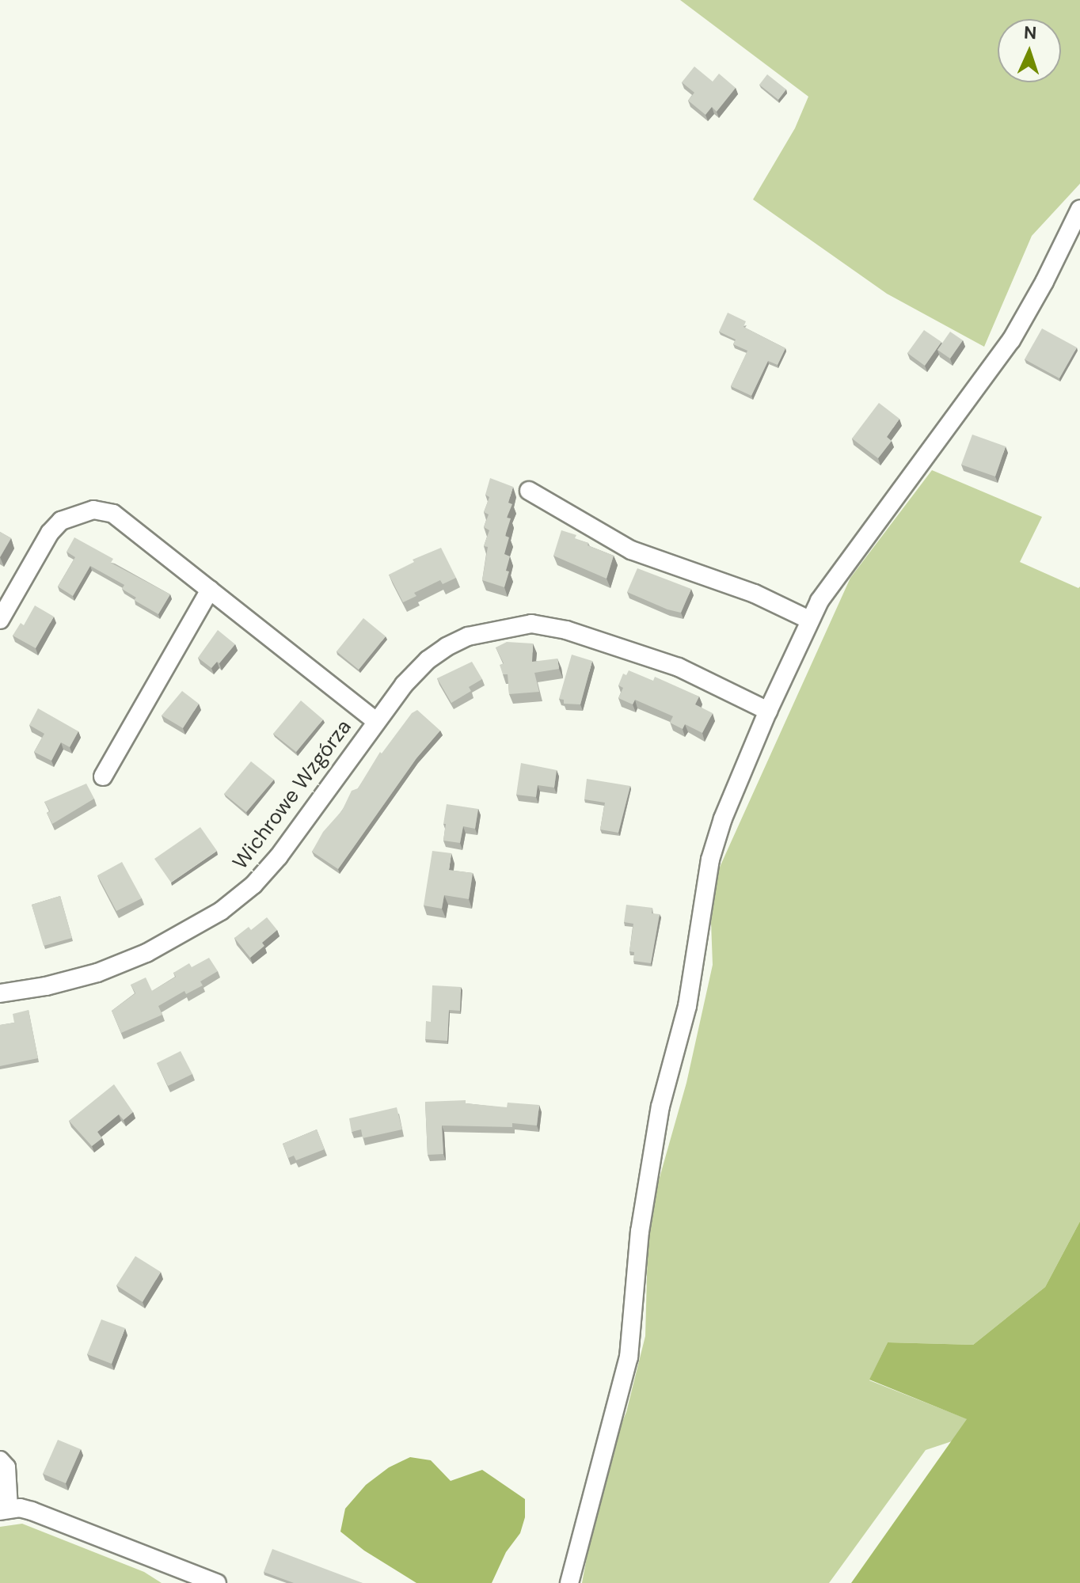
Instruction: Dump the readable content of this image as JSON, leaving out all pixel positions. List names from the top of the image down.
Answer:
{
  "streets": {
    "street": ["Wichrowe Wzgórza"]
  },
  "north": "top"
}
